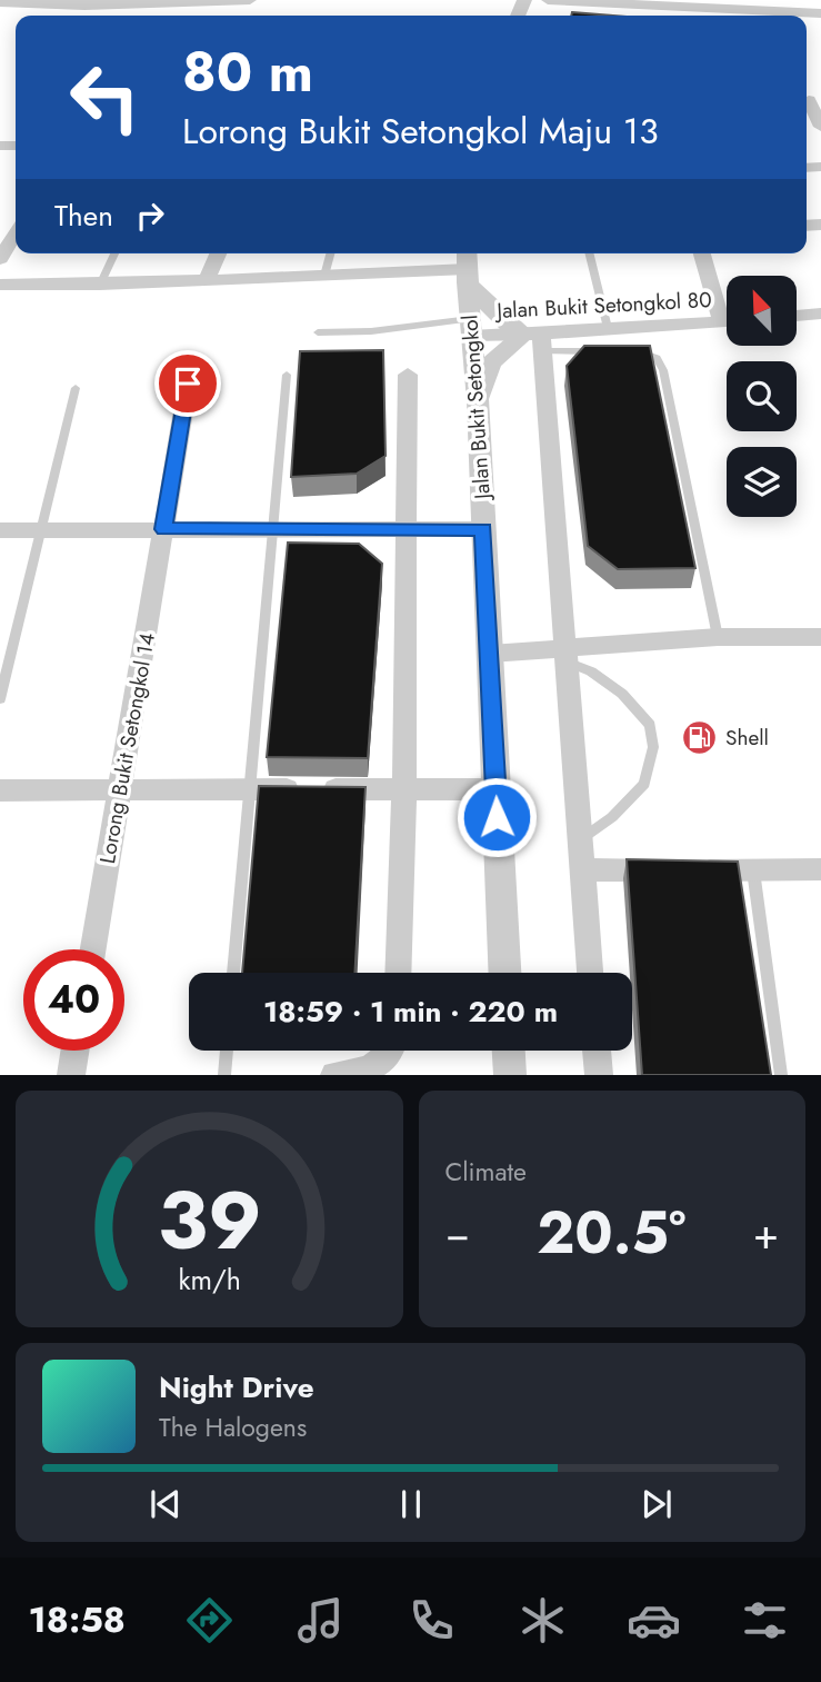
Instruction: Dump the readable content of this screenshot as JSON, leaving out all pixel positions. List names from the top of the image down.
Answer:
{
  "streets": {
    "street": ["Jalan Bukit Setongkol 80", "Jalan Bukit Setongkol", "Lorong Bukit Setongkol 14"]
  },
  "crossings": [
    ["Jalan Bukit Setongkol 80", "Jalan Bukit Setongkol"]
  ],
  "places": {
    "fuel station": ["Shell"]
  },
  "north": "top left",
  "page": {
    "turn": ["80 m", "Lorong Bukit Setongkol Maju 13"],
    "then": "Then",
    "limit": "40",
    "trip": "18:59 · 1 min · 220 m",
    "tile": "Climate",
    "heat": ["−", "20.5°", "+"],
    "song": ["Night Drive", "The Halogens"],
    "tabs": "18:58",
    "gauge": ["39", "km/h"]
  }
}
